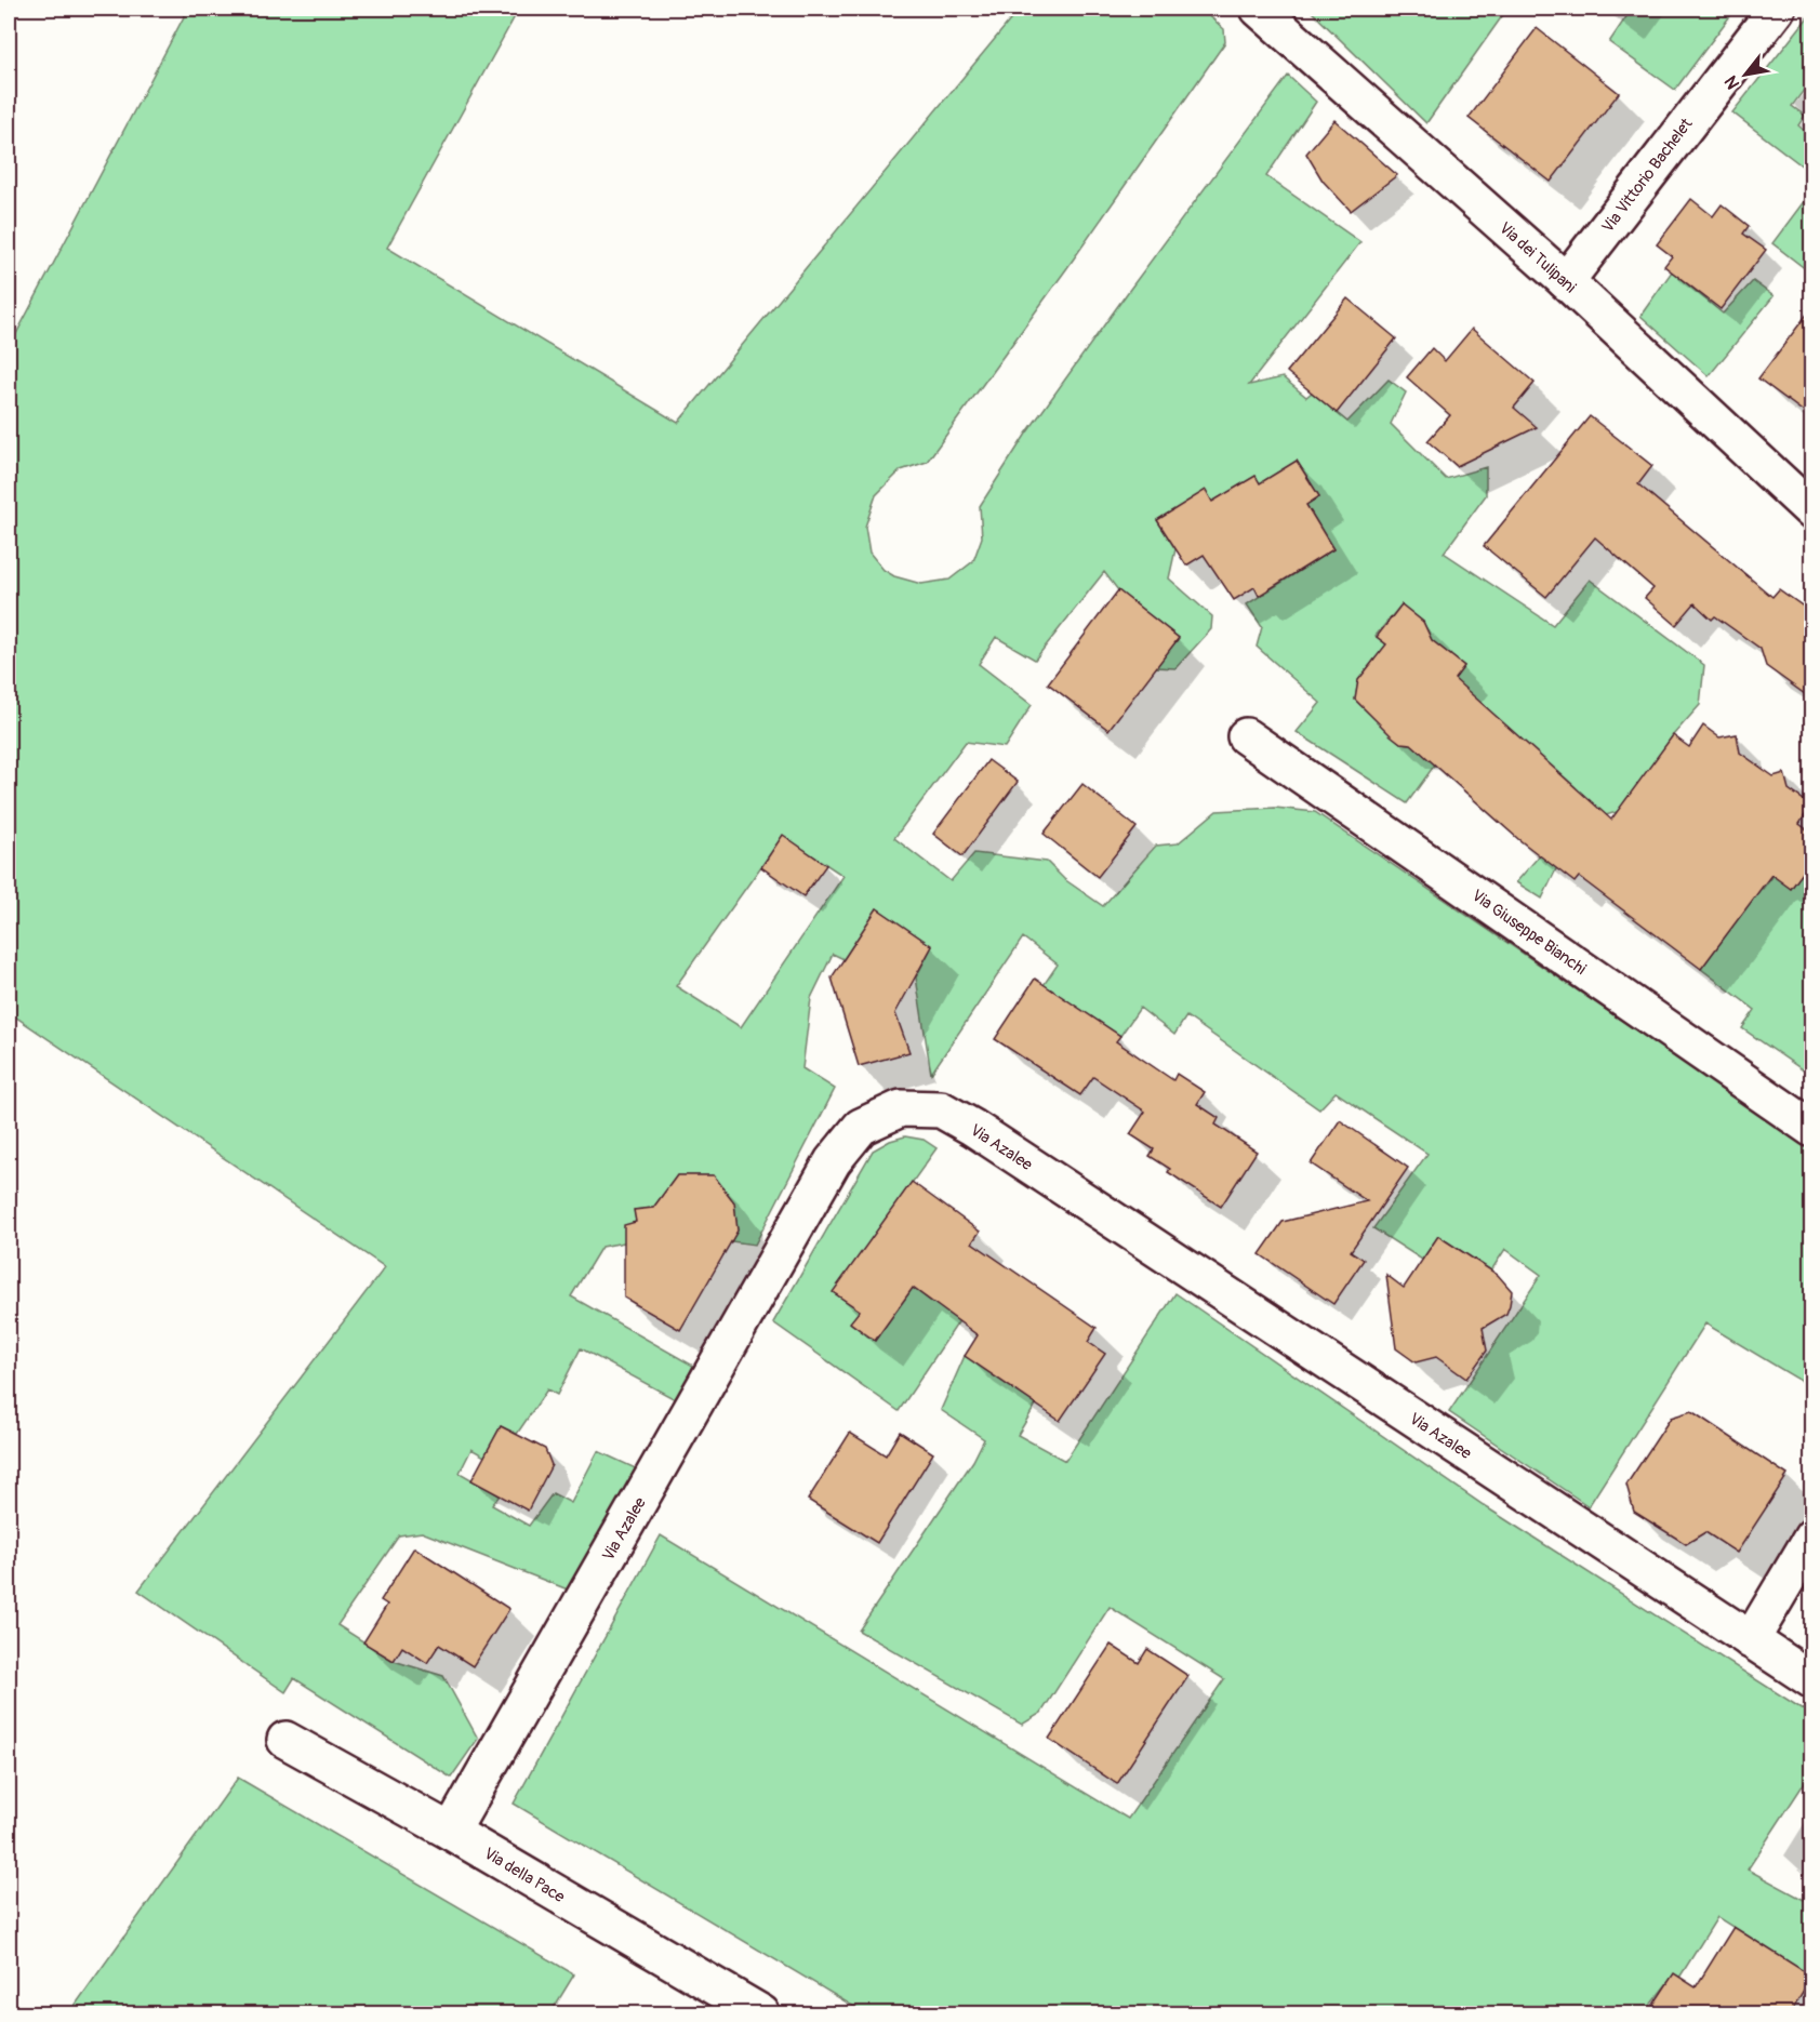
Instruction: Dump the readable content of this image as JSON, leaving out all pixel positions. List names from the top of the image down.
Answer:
{
  "streets": {
    "street": [
      "Via Vittorio Bachelet",
      "Via dei Tulipani",
      "Via Giuseppe Bianchi",
      "Via Azalee",
      "Via della Pace"
    ]
  },
  "crossings": [
    ["Via Vittorio Bachelet", "Via dei Tulipani"],
    ["Via Azalee", "Via della Pace"]
  ],
  "north": "bottom left"
}
